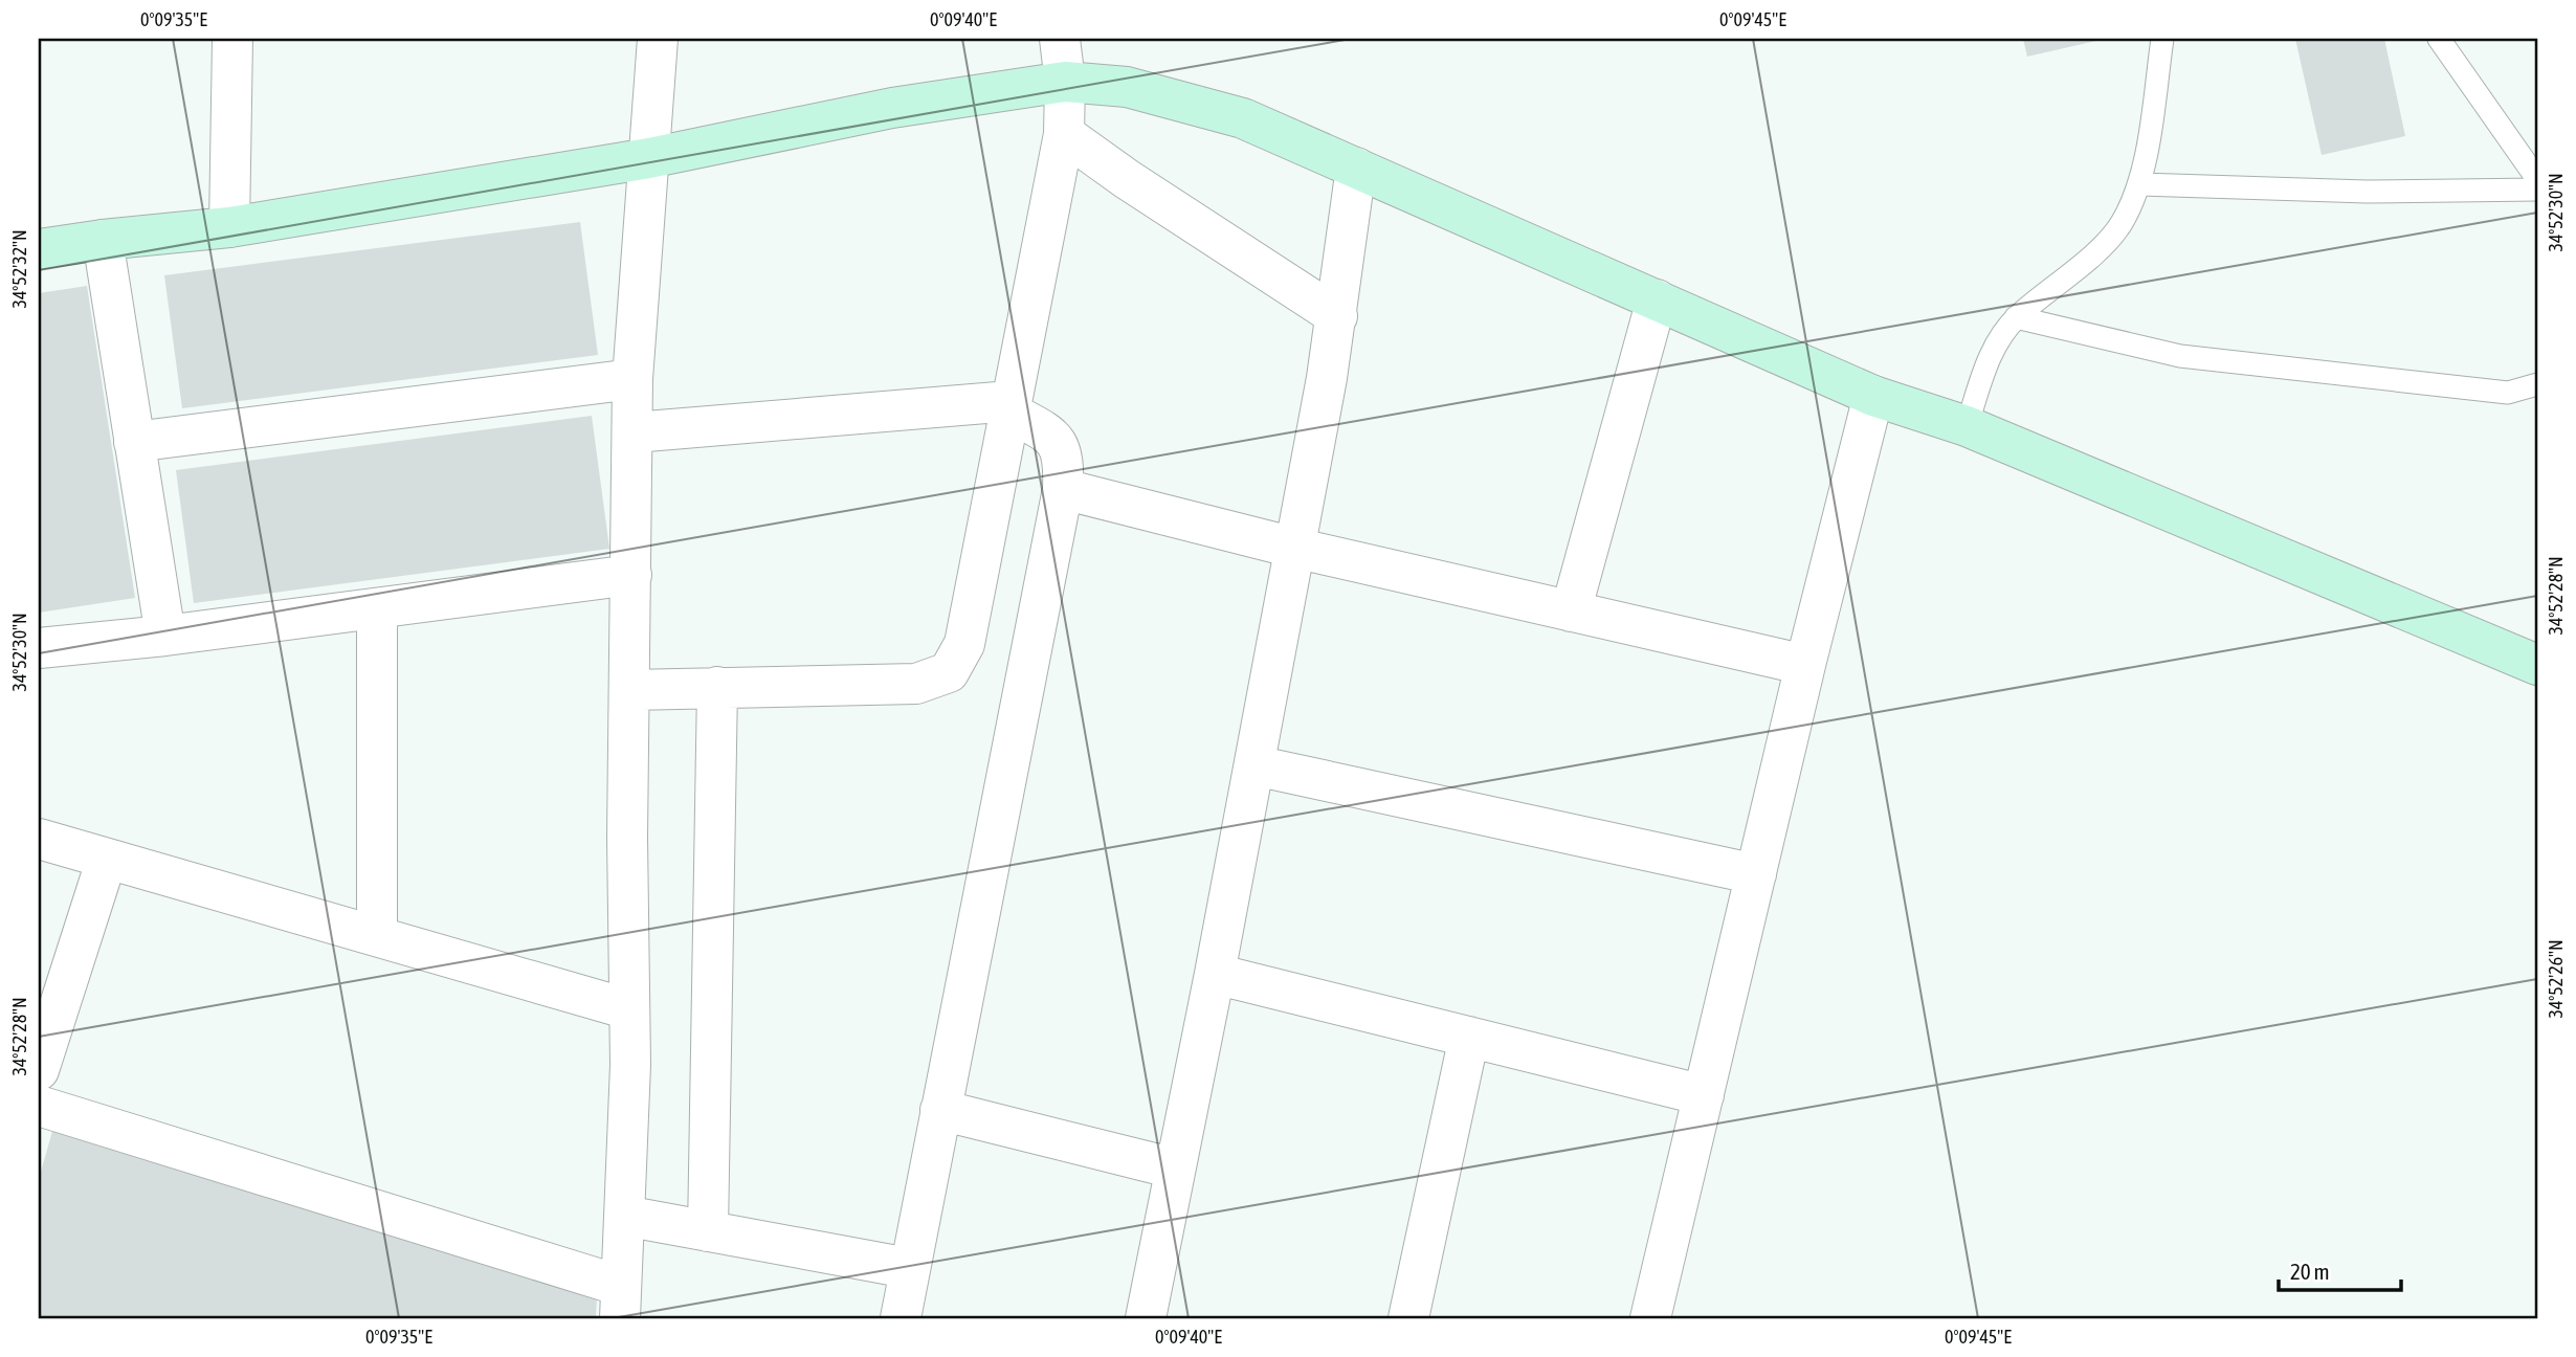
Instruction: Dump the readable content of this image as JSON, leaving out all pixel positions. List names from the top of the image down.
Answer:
{
  "scale_bar": "20 m",
  "coordinates": [
    "0°09'35\"E",
    "0°09'40\"E",
    "0°09'45\"E",
    "34°52'30\"N",
    "34°52'32\"N",
    "34°52'28\"N",
    "34°52'26\"N"
  ]
}
